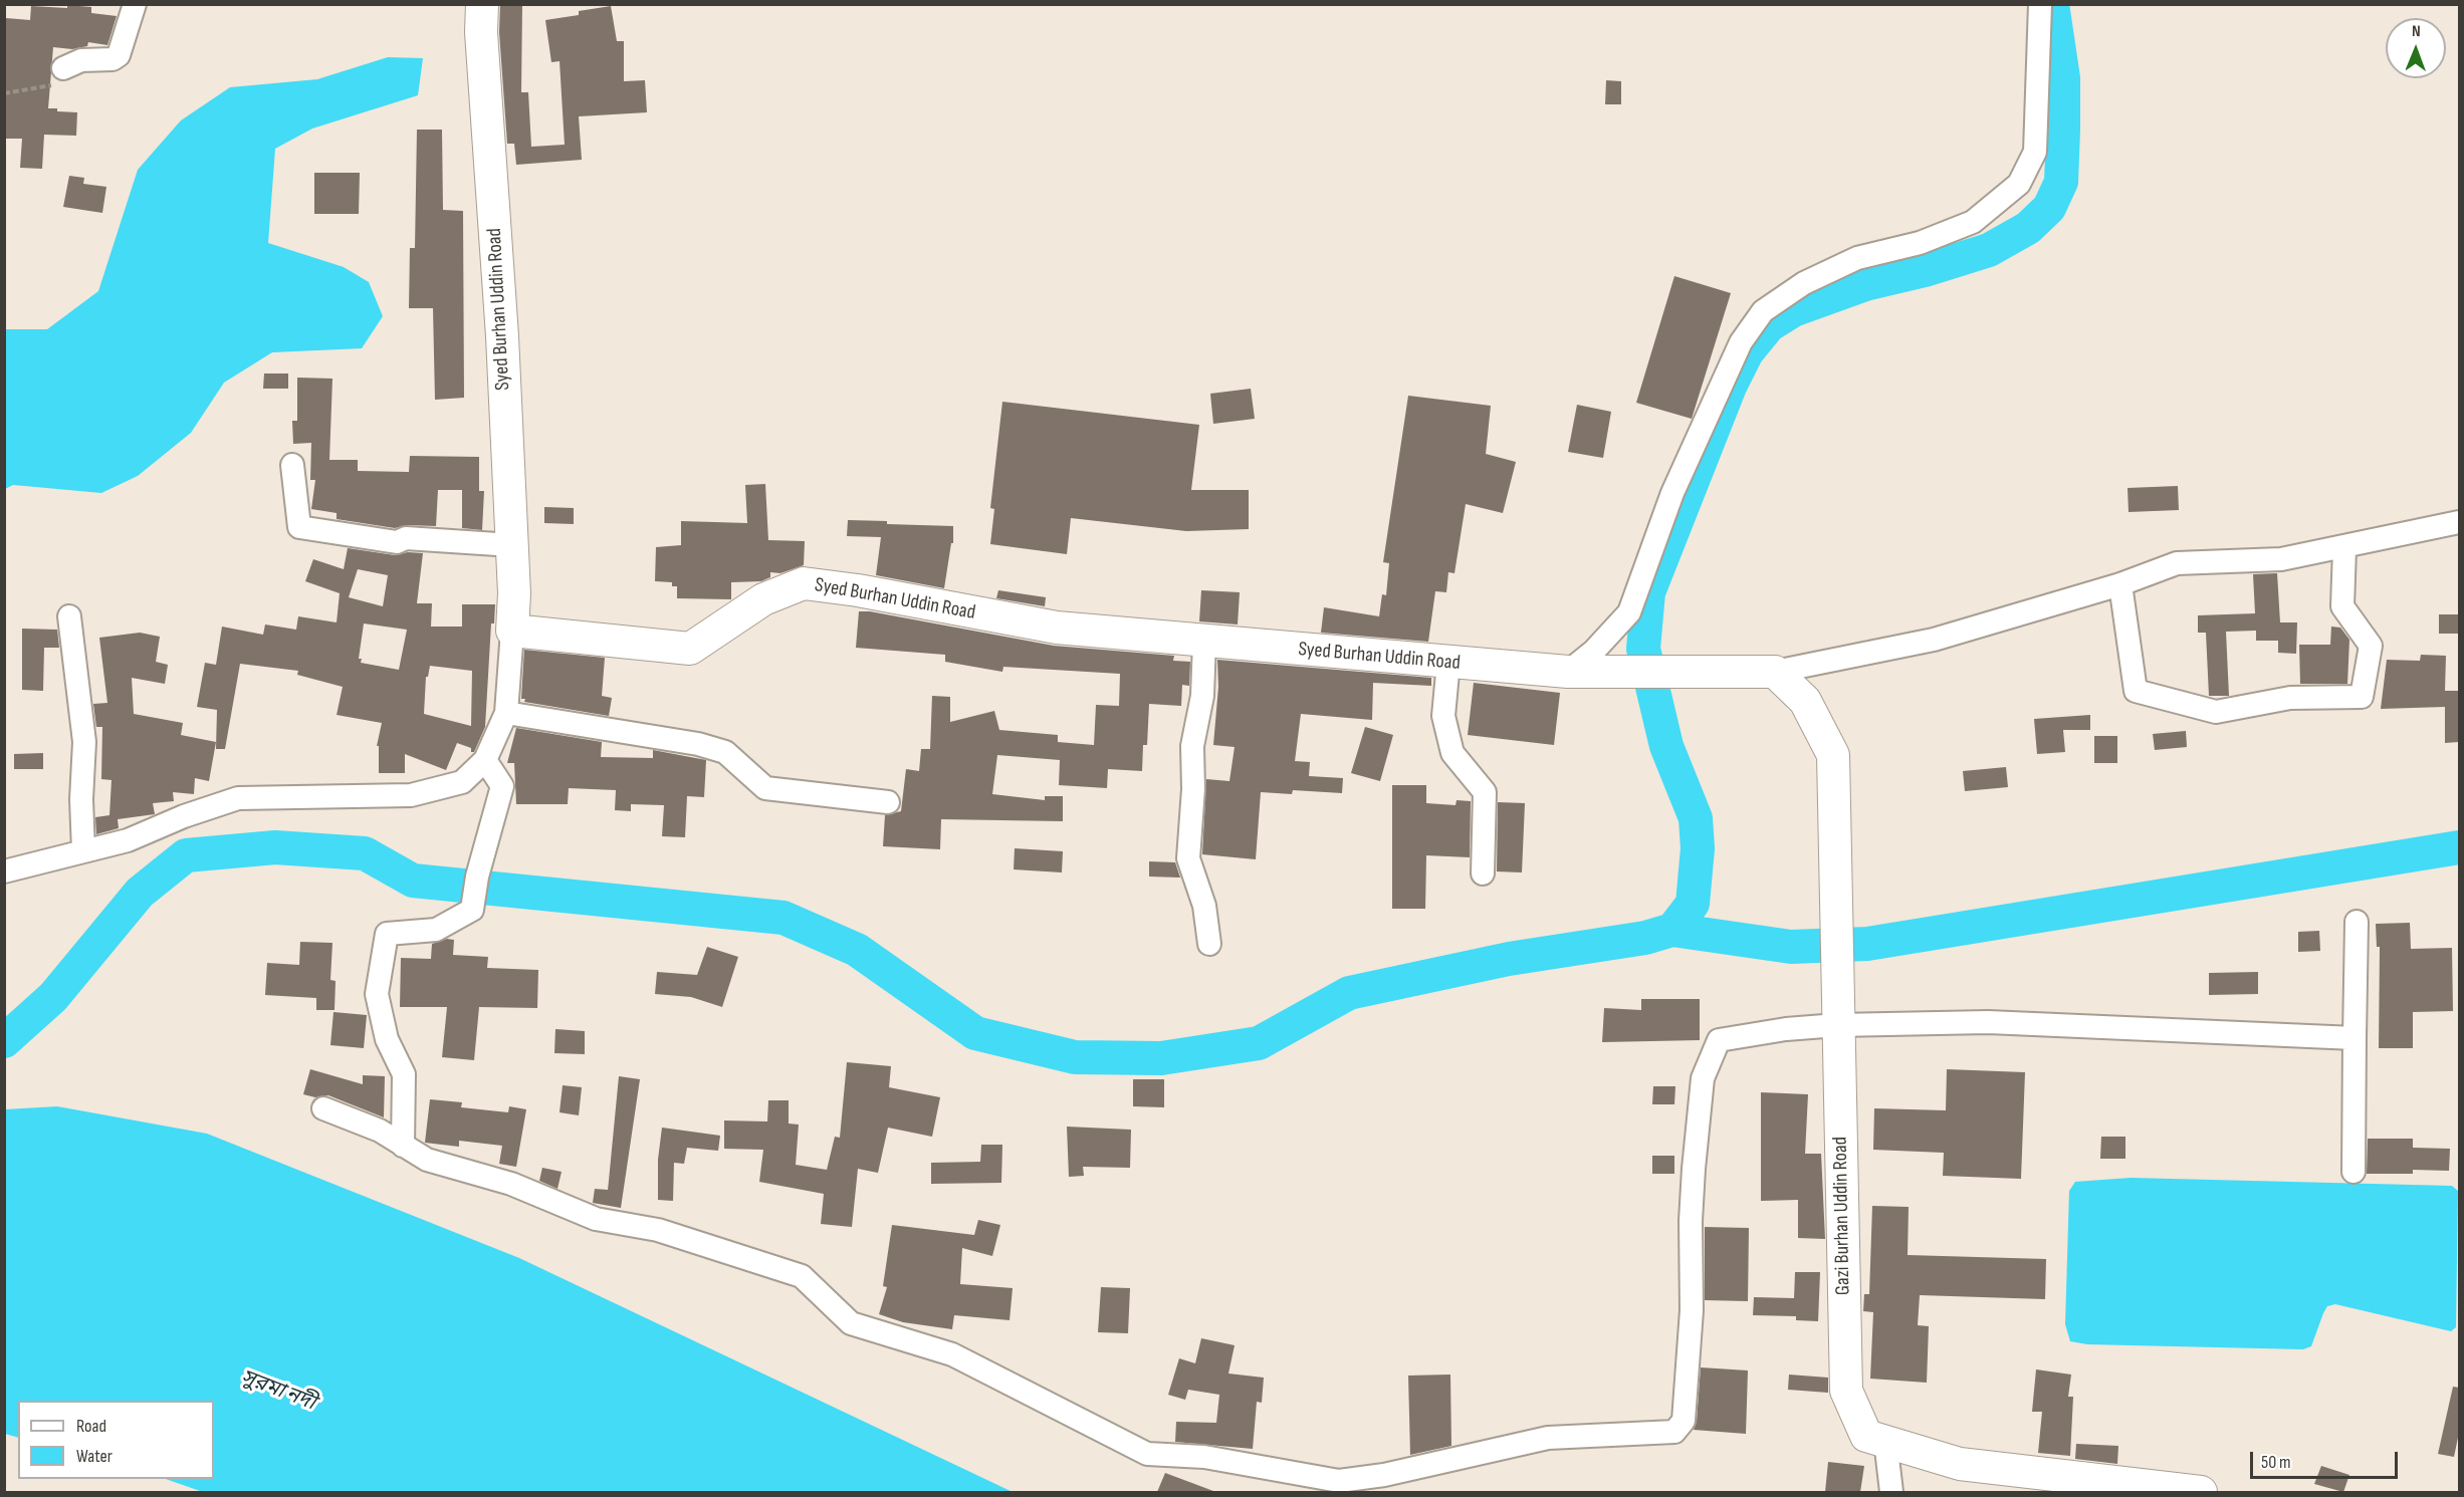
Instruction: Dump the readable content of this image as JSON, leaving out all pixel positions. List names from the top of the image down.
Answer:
{
  "streets": {
    "street": ["Syed Burhan Uddin Road", "Gazi Burhan Uddin Road"]
  },
  "crossings": [
    ["Syed Burhan Uddin Road", "Gazi Burhan Uddin Road"]
  ],
  "water": ["সুরমা নদী"],
  "legend": ["Road", "Water"],
  "scale_bar": "50 m",
  "north": "top"
}
